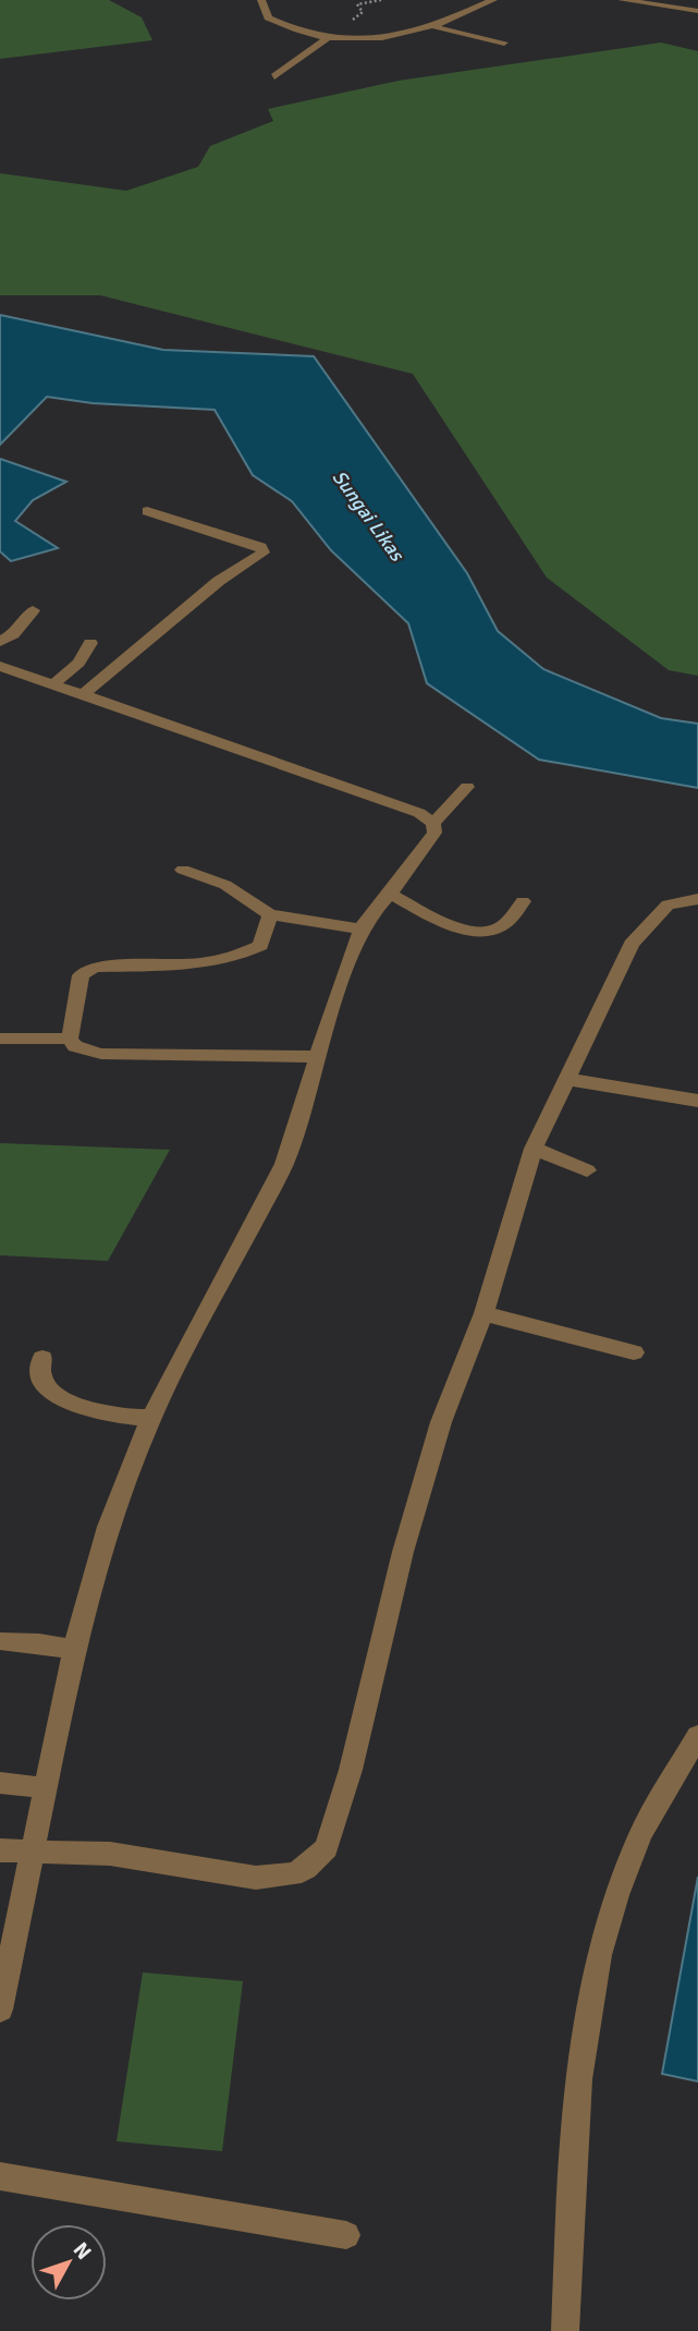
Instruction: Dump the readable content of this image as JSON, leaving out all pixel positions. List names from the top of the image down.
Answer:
{
  "water": ["Sungai Likas"],
  "north": "top right"
}
